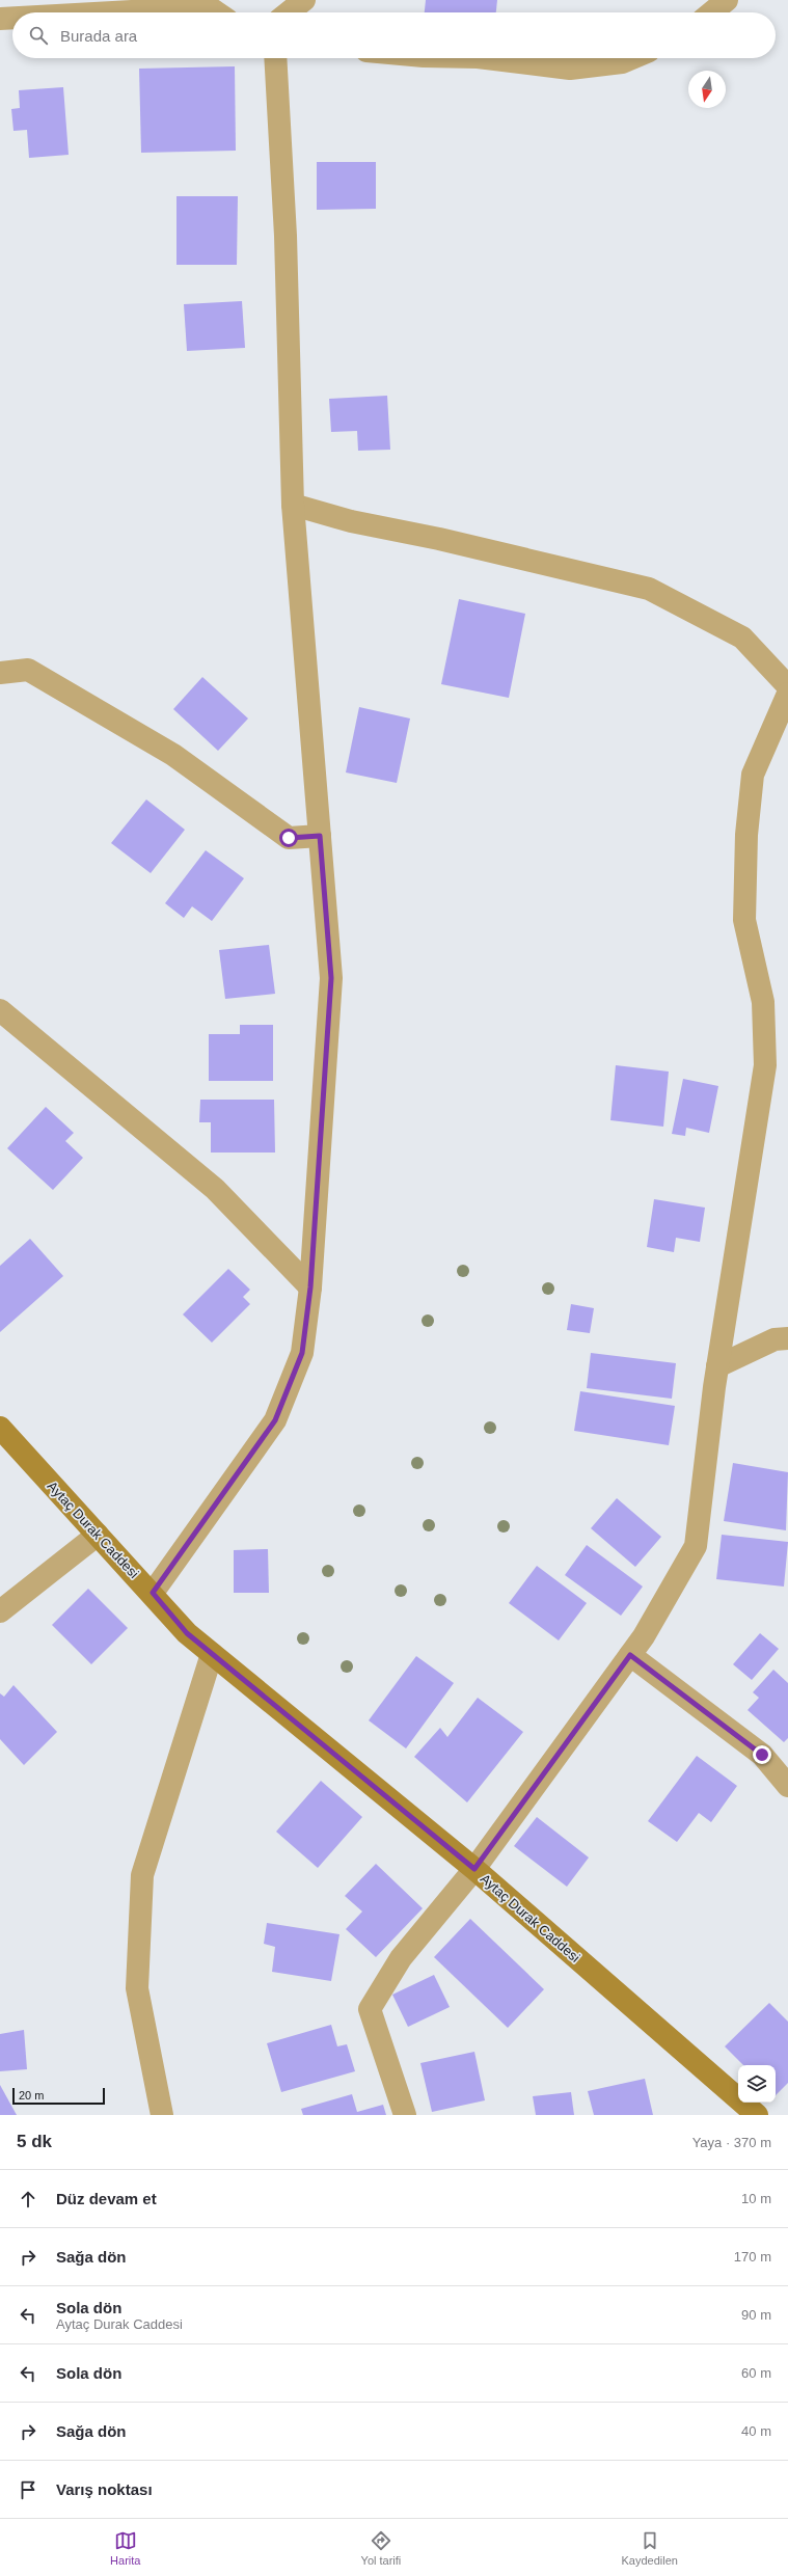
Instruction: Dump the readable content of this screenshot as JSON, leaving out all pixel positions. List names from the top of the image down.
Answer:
{
  "streets": {
    "main road": ["Aytaç Durak Caddesi"]
  },
  "scale_bar": "20 m",
  "north": "bottom",
  "page": {
    "search": "Burada ara",
    "scale": "20 m",
    "heading": ["5 dk", "Yaya · 370 m"],
    "list": [
      ["Düz devam et", "10 m"],
      ["Sağa dön", "170 m"],
      ["Sola dön", "Aytaç Durak Caddesi", "90 m"],
      ["Sola dön", "60 m"],
      ["Sağa dön", "40 m"],
      "Varış noktası"
    ],
    "nav": ["Harita", "Yol tarifi", "Kaydedilen"]
  }
}
